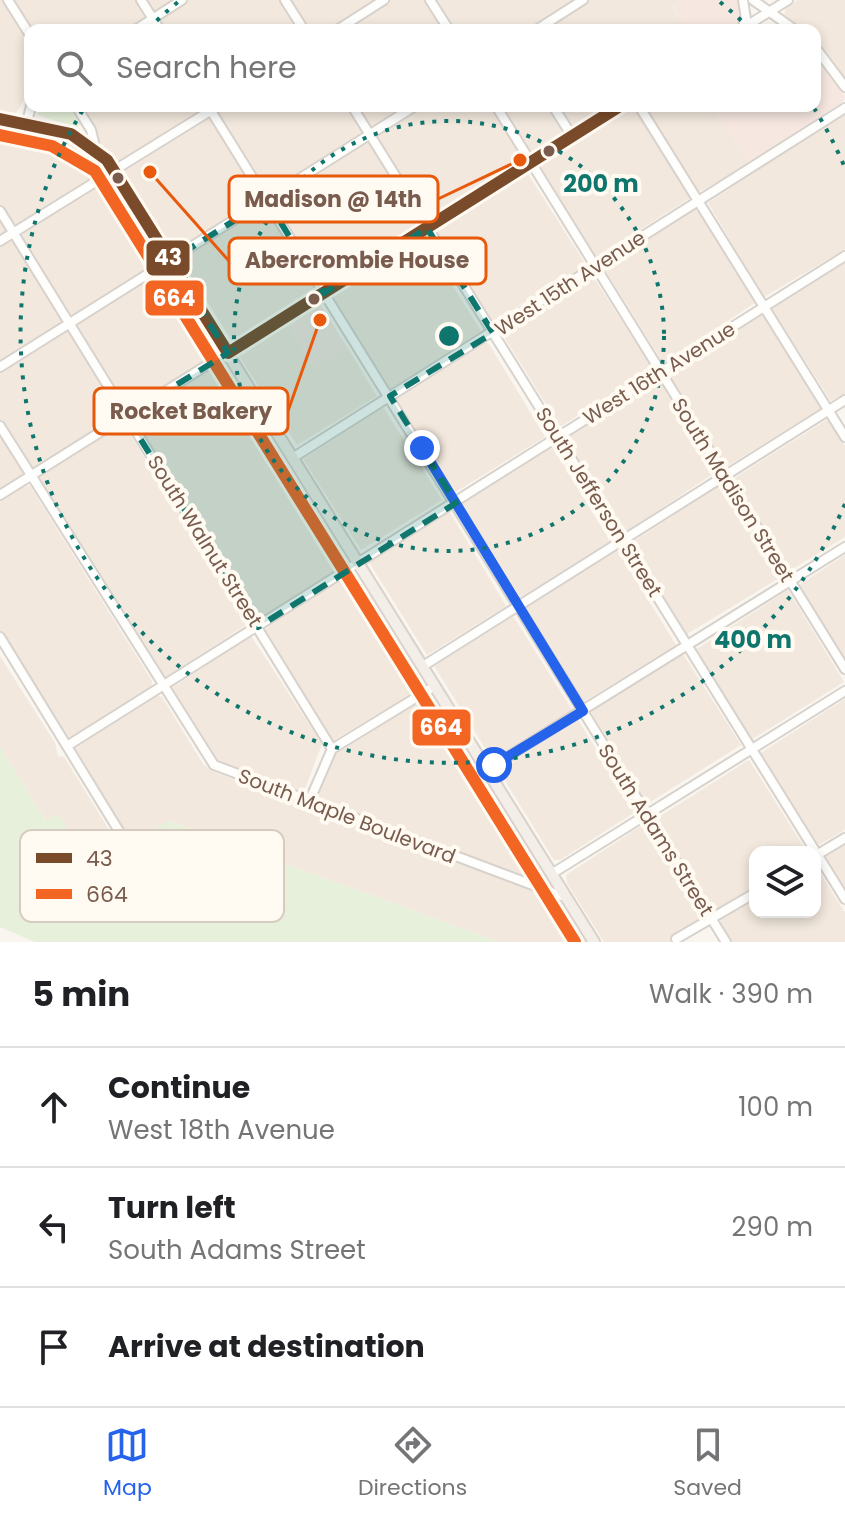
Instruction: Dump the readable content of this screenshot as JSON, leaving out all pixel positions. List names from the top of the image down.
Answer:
{
  "streets": {
    "street": [
      "West 15th Avenue",
      "West 16th Avenue",
      "South Madison Street",
      "South Jefferson Street",
      "South Walnut Street",
      "South Maple Boulevard",
      "South Adams Street"
    ]
  },
  "crossings": [
    ["West 15th Avenue", "South Madison Street"],
    ["West 15th Avenue", "South Jefferson Street"],
    ["West 15th Avenue", "South Adams Street"],
    ["West 16th Avenue", "South Madison Street"],
    ["West 16th Avenue", "South Jefferson Street"],
    ["West 16th Avenue", "South Walnut Street"],
    ["West 16th Avenue", "South Maple Boulevard"],
    ["West 16th Avenue", "South Adams Street"]
  ],
  "places": ["Madison @ 14th", "Abercrombie House", "Rocket Bakery"],
  "lines": ["transit line 43", "transit line 664"],
  "legend": ["43", "664"],
  "page": {
    "search": "Search here",
    "heading": ["5 min", "Walk · 390 m"],
    "list": [
      ["Continue", "West 18th Avenue", "100 m"],
      ["Turn left", "South Adams Street", "290 m"],
      "Arrive at destination"
    ],
    "nav": ["Map", "Directions", "Saved"]
  },
  "rings": ["200 m", "400 m"]
}
